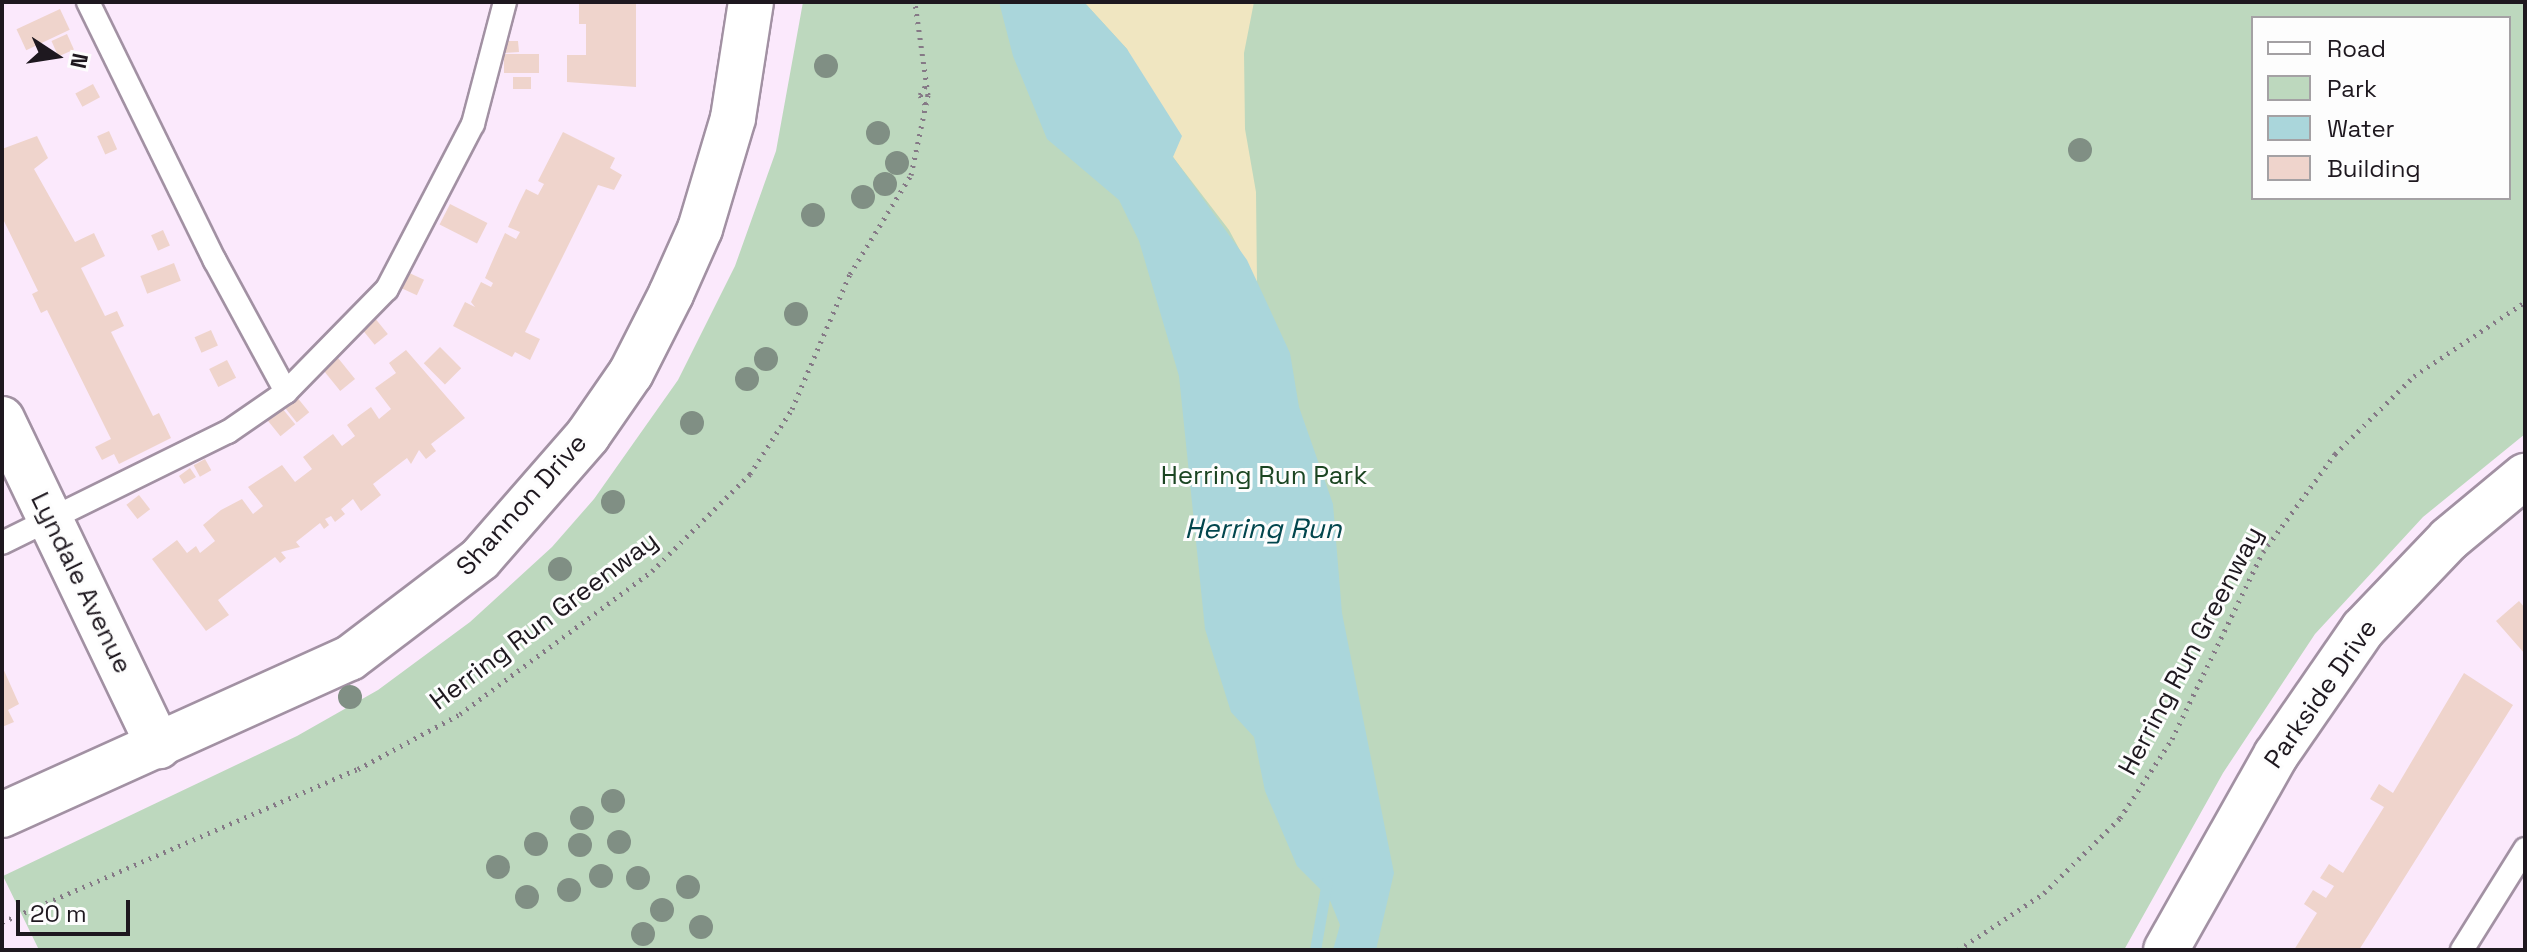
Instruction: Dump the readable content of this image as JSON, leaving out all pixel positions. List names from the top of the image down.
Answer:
{
  "streets": {
    "street": ["Shannon Drive", "Lyndale Avenue", "Parkside Drive"],
    "path": ["Herring Run Greenway"]
  },
  "crossings": [
    ["Shannon Drive", "Lyndale Avenue"]
  ],
  "water": ["Herring Run"],
  "parks": ["Herring Run Park"],
  "legend": [
    "Road",
    "Park",
    "Water",
    "Building"
  ],
  "scale_bar": "20 m",
  "north": "right"
}
